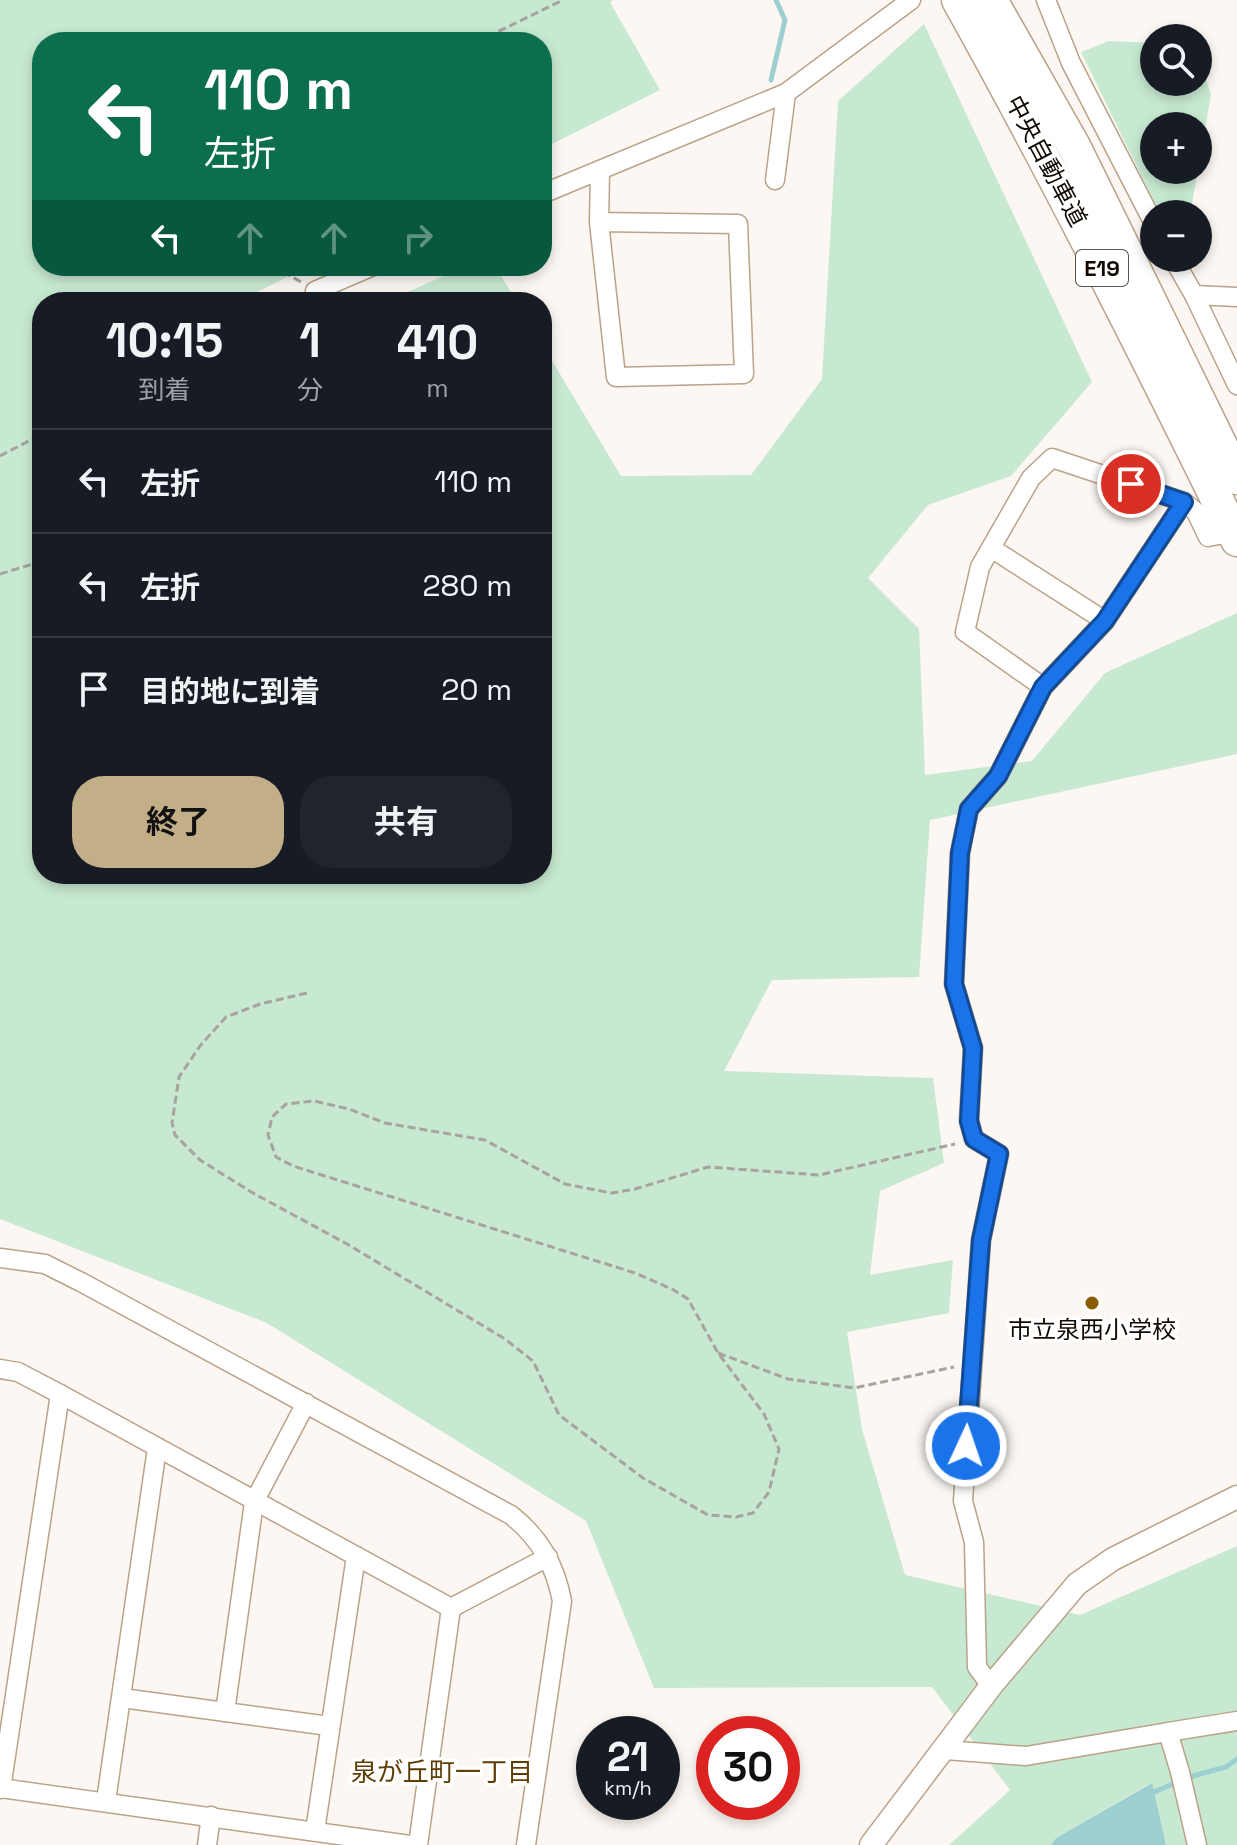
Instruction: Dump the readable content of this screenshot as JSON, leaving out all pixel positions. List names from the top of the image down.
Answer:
{
  "streets": {
    "highway": ["中央自動車道", "E19"]
  },
  "districts": ["泉が丘町一丁目"],
  "places": ["市立泉西小学校"],
  "page": {
    "map_buttons": ["+", "−"],
    "turn": ["110 m", "左折"],
    "eta": [
      "10:15",
      "到着",
      "1",
      "分",
      "410",
      "m"
    ],
    "list": [
      {
        "name": "左折",
        "value": "110 m"
      },
      {
        "name": "左折",
        "value": "280 m"
      },
      {
        "name": "目的地に到着",
        "value": "20 m"
      }
    ],
    "buttons": ["終了", "共有"],
    "speed": "21 km/h",
    "limit": "30"
  }
}
